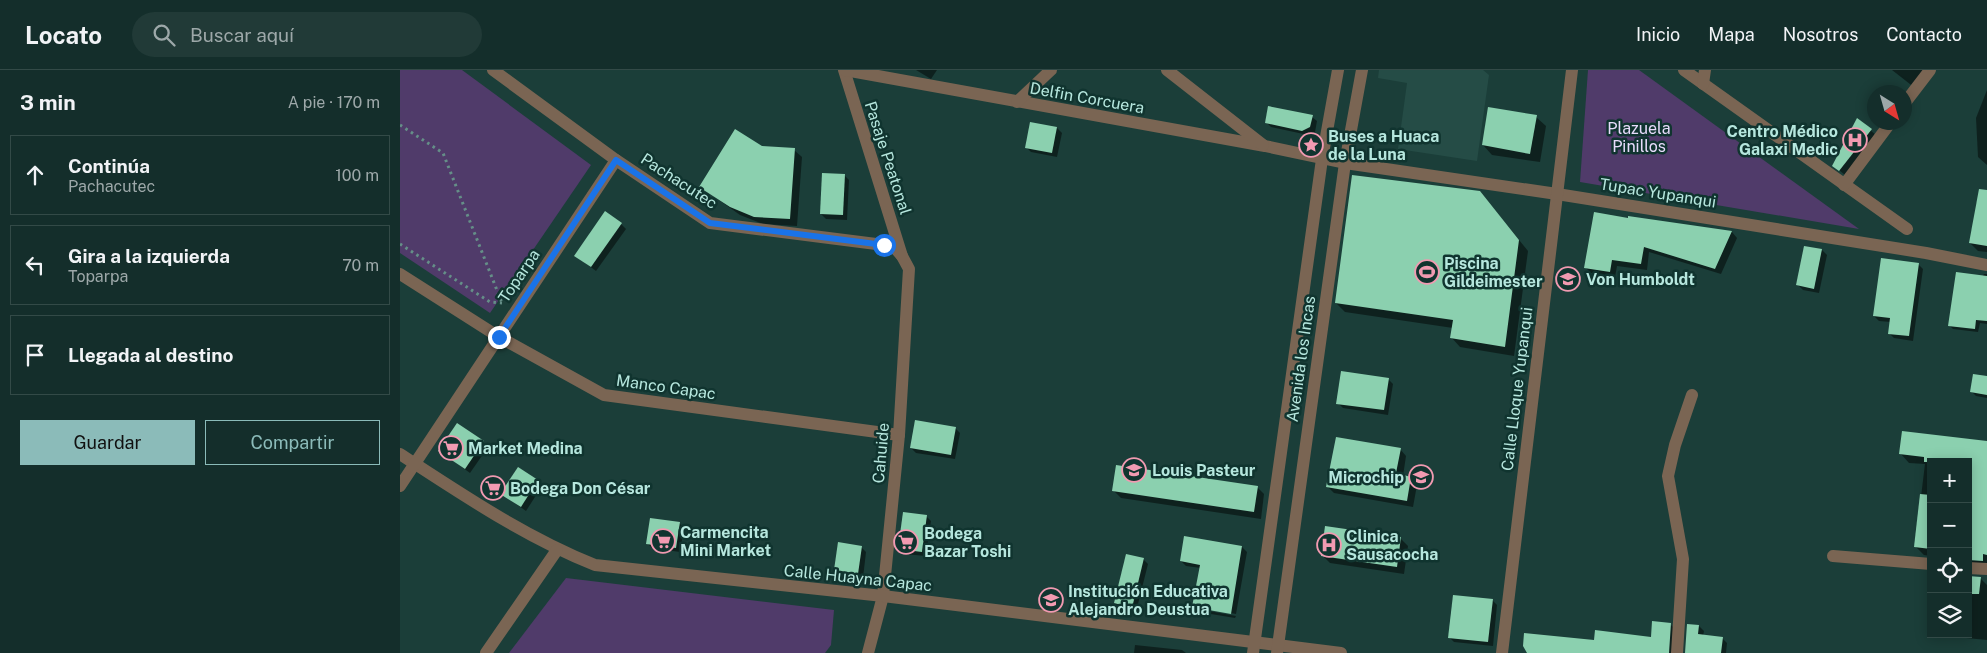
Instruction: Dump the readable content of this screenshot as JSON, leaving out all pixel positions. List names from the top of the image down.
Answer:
{
  "streets": {
    "street": [
      "Delfin Corcuera",
      "Pasaje Peatonal",
      "Pachacutec",
      "Tupac Yupanqui",
      "Toparpa",
      "Avenida los Incas",
      "Manco Capac",
      "Calle Lloque Yupanqui",
      "Cahuide",
      "Calle Huayna Capac"
    ]
  },
  "crossings": [
    ["Delfin Corcuera", "Pasaje Peatonal"],
    ["Delfin Corcuera", "Tupac Yupanqui"],
    ["Delfin Corcuera", "Avenida los Incas"],
    ["Pasaje Peatonal", "Pachacutec"],
    ["Pasaje Peatonal", "Cahuide"],
    ["Pachacutec", "Toparpa"],
    ["Pachacutec", "Cahuide"],
    ["Tupac Yupanqui", "Avenida los Incas"],
    ["Tupac Yupanqui", "Calle Lloque Yupanqui"],
    ["Toparpa", "Manco Capac"],
    ["Toparpa", "Calle Huayna Capac"],
    ["Avenida los Incas", "Calle Huayna Capac"],
    ["Manco Capac", "Cahuide"],
    ["Cahuide", "Calle Huayna Capac"]
  ],
  "parks": ["Plazuela Pinillos"],
  "places": {
    "hospital": ["Centro Médico Galaxi Medic", "Clinica Sausacocha"],
    "place": ["Buses a Huaca de la Luna"],
    "sports": ["Piscina Gildeimester"],
    "school or university": [
      "Von Humboldt",
      "Louis Pasteur",
      "Microchip",
      "Institución Educativa Alejandro Deustua"
    ],
    "supermarket": [
      "Market Medina",
      "Bodega Don César",
      "Carmencita Mini Market",
      "Bodega Bazar Toshi"
    ]
  },
  "north": "bottom right",
  "page": {
    "header": "Locato",
    "search": "Buscar aquí",
    "nav": [
      "Inicio",
      "Mapa",
      "Nosotros",
      "Contacto"
    ],
    "heading": ["3 min", "A pie · 170 m"],
    "list": [
      ["Continúa", "Pachacutec", "100 m"],
      ["Gira a la izquierda", "Toparpa", "70 m"],
      "Llegada al destino"
    ],
    "buttons": ["Guardar", "Compartir"],
    "map_buttons": ["+", "−"]
  }
}
